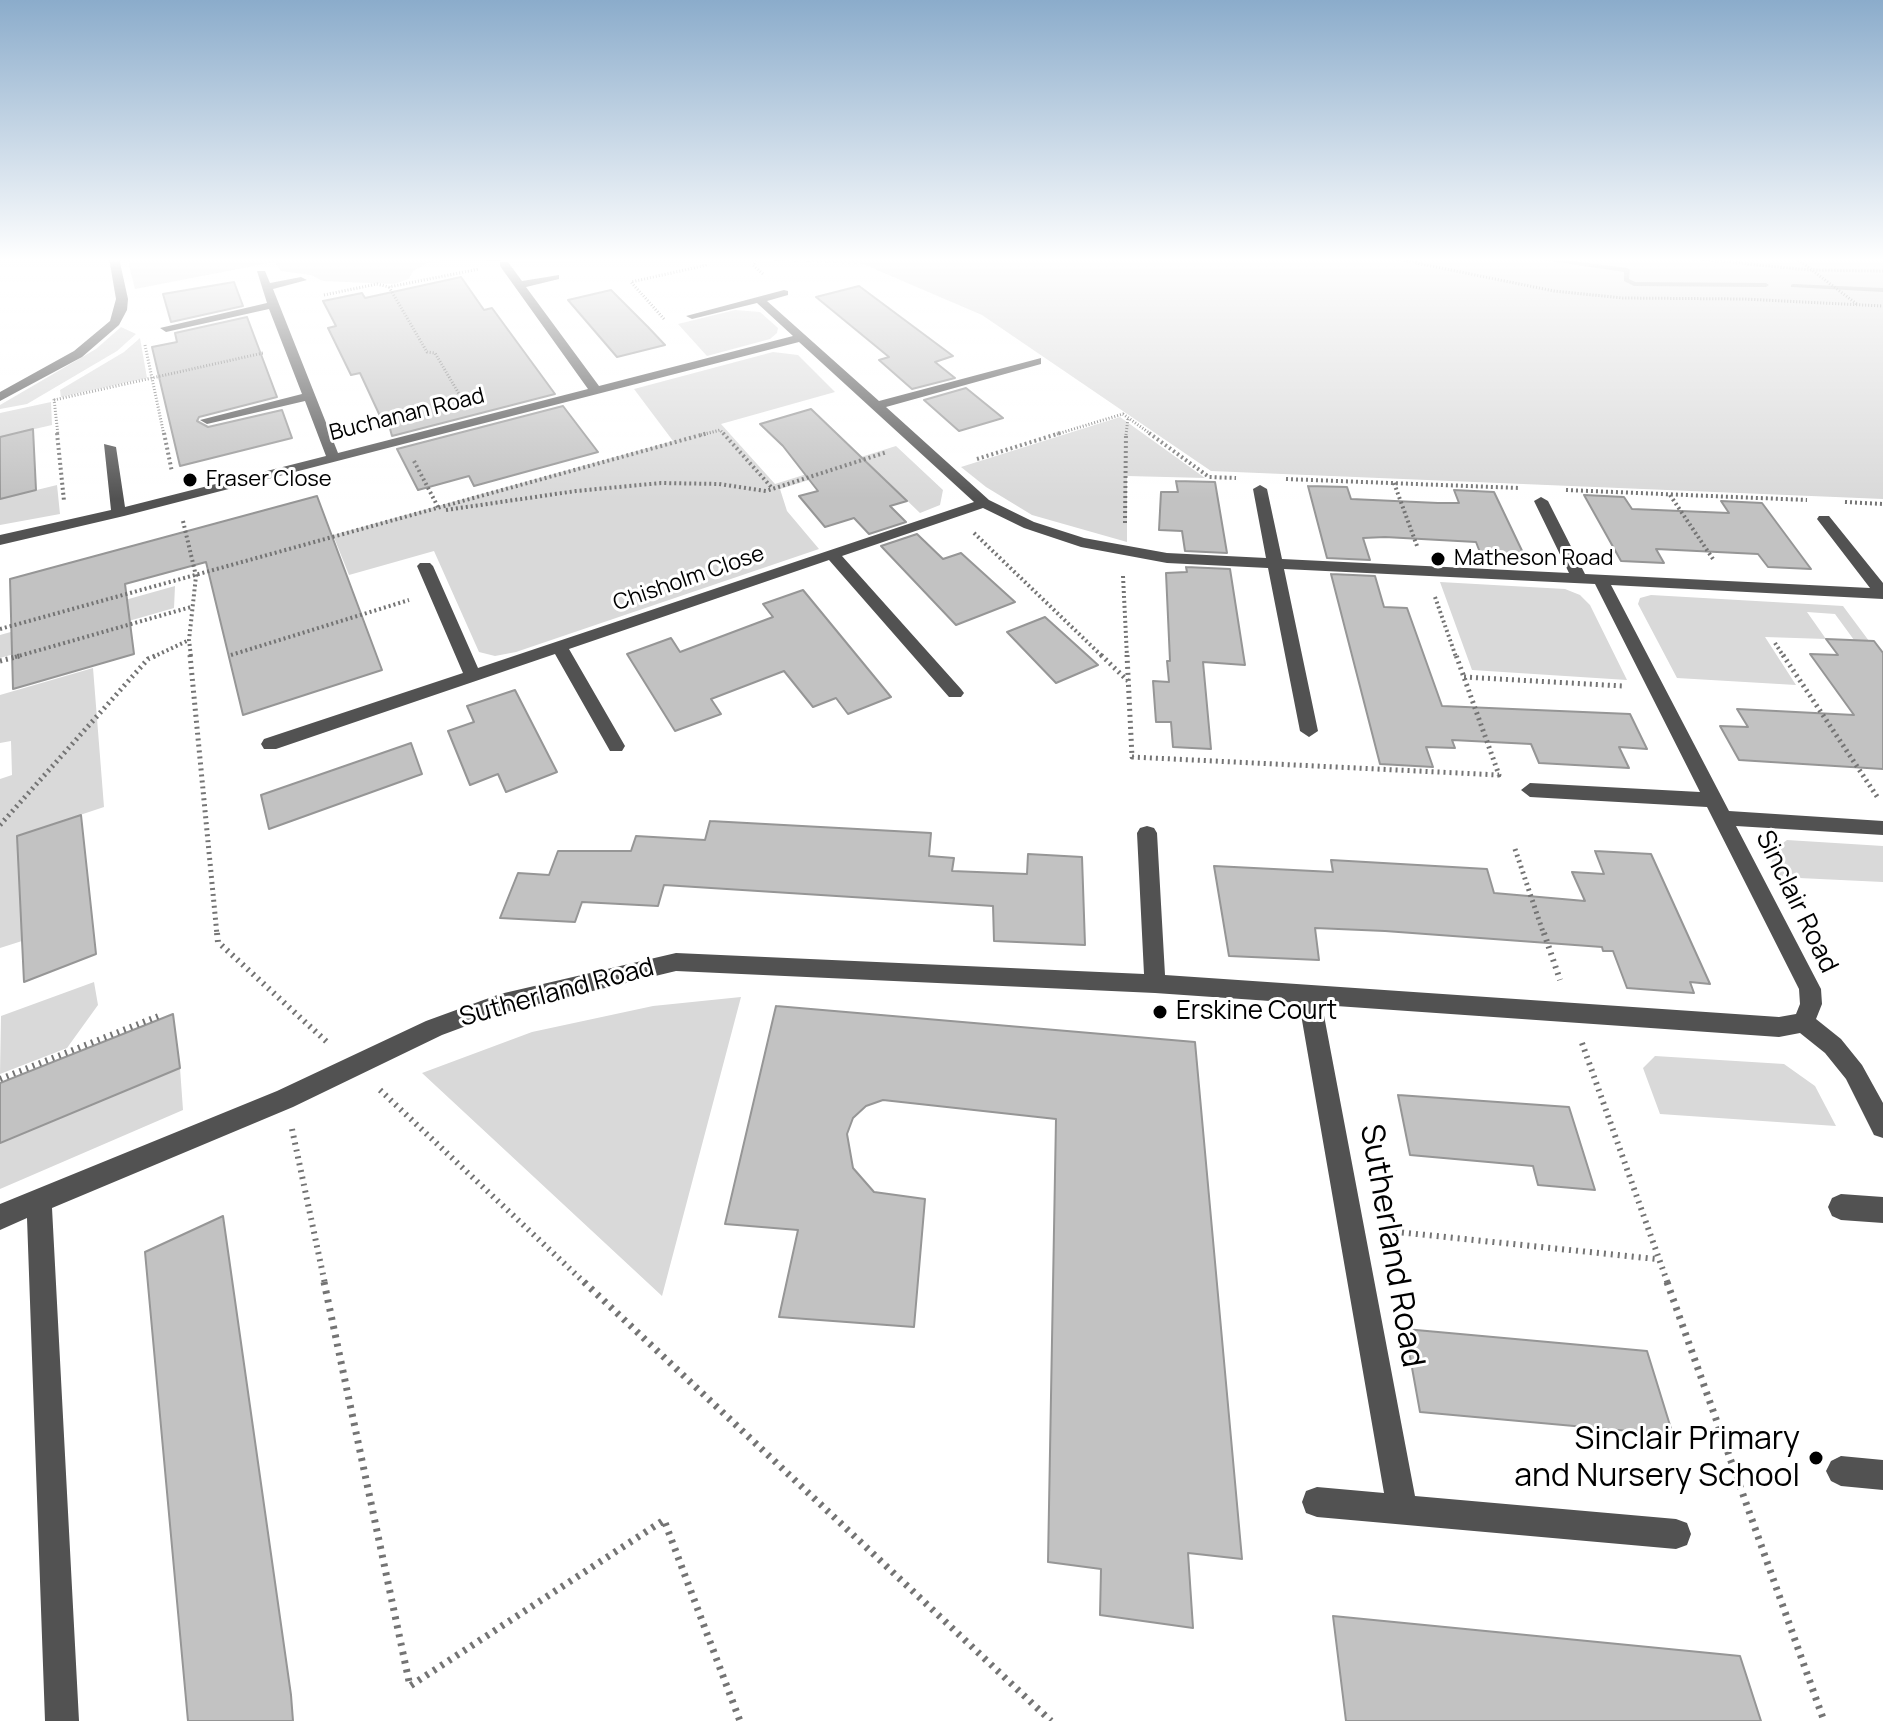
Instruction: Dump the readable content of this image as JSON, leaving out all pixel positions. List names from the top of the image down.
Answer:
{
  "streets": {
    "street": [
      "Buchanan Road",
      "Chisholm Close",
      "Sinclair Road",
      "Sutherland Road"
    ]
  },
  "crossings": [
    ["Sinclair Road", "Sutherland Road"]
  ],
  "places": [
    "Fraser Close",
    "Matheson Road",
    "Erskine Court",
    "Sinclair Primary and Nursery School"
  ]
}
